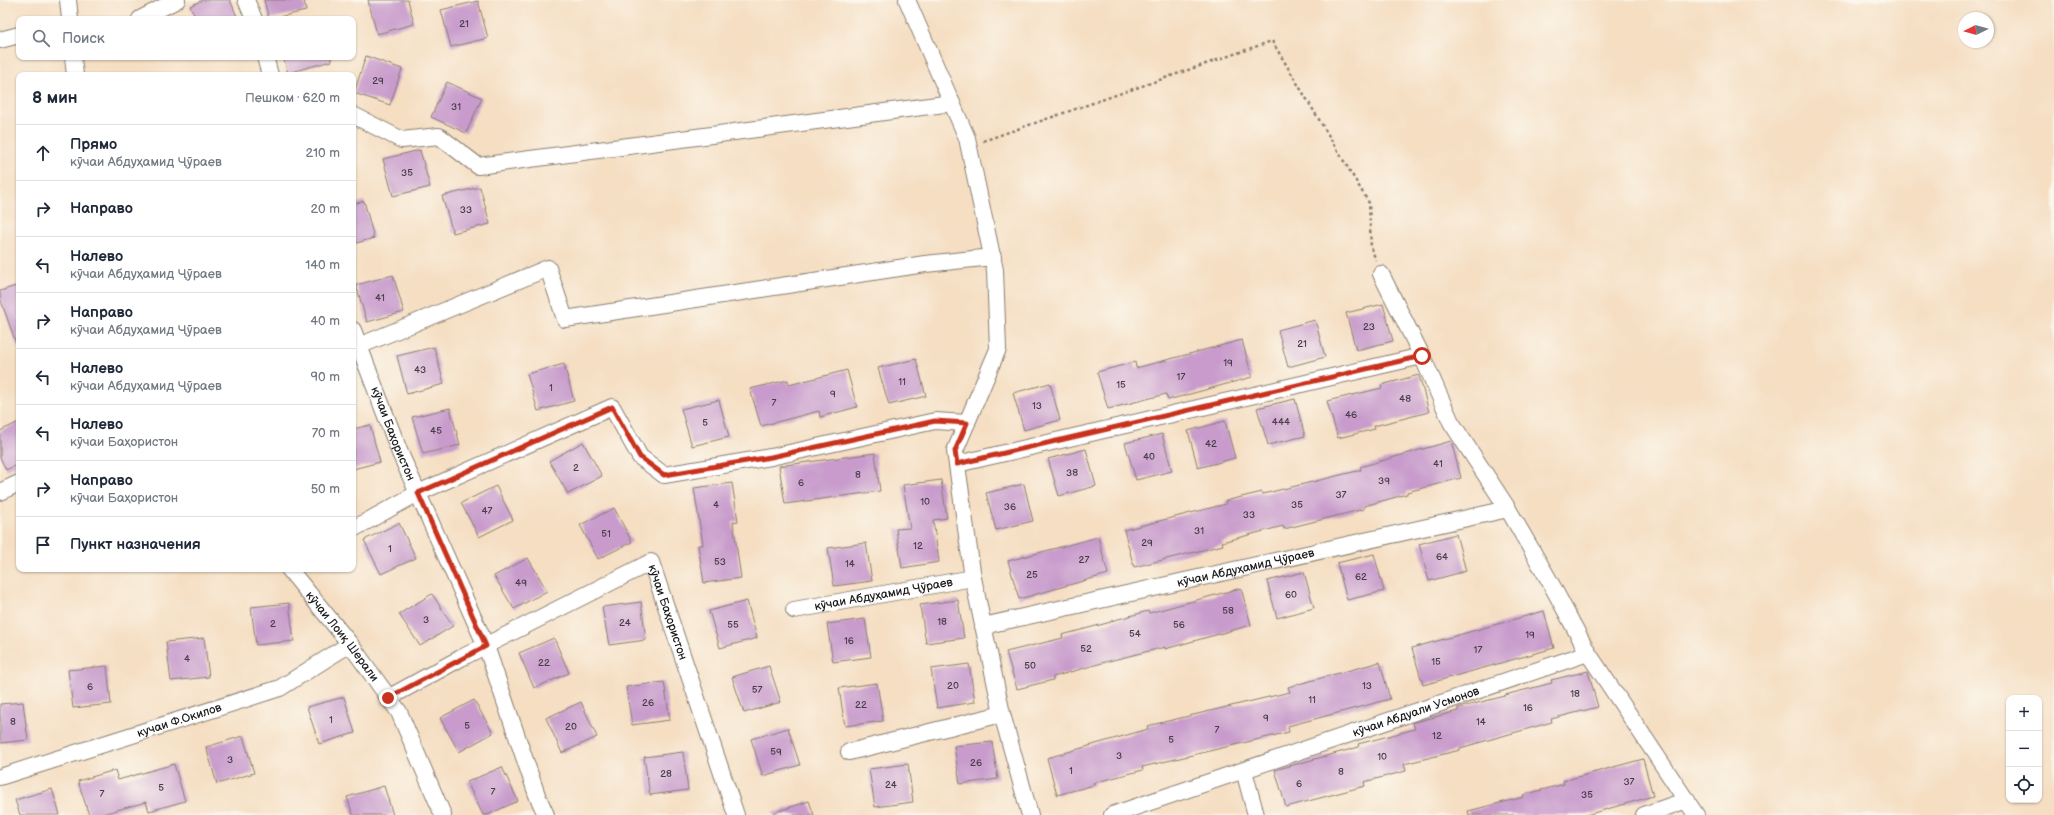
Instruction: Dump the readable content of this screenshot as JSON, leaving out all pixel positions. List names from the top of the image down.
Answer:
{
  "streets": {
    "street": [
      "кӯчаи Баҳористон",
      "кӯчаи Абдуҳамид Ҷӯраев",
      "кӯчаи Лоиқ Шерали",
      "кӯчаи Абдуали Усмонов",
      "кучаи Ф.Окилов"
    ]
  },
  "crossings": [
    ["кӯчаи Баҳористон", "кӯчаи Лоиқ Шерали"],
    ["кӯчаи Лоиқ Шерали", "кучаи Ф.Окилов"]
  ],
  "house_numbers": [
    "21",
    "29",
    "31",
    "35",
    "33",
    "41",
    "23",
    "21",
    "19",
    "43",
    "17",
    "11",
    "15",
    "1",
    "9",
    "48",
    "7",
    "13",
    "46",
    "444",
    "5",
    "45",
    "42",
    "40",
    "41",
    "2",
    "38",
    "8",
    "39",
    "6",
    "37",
    "10",
    "4",
    "35",
    "36",
    "47",
    "33",
    "31",
    "51",
    "29",
    "12",
    "1",
    "64",
    "27",
    "53",
    "14",
    "25",
    "62",
    "49",
    "60",
    "58",
    "3",
    "18",
    "24",
    "2",
    "55",
    "56",
    "54",
    "19",
    "16",
    "52",
    "17",
    "4",
    "15",
    "22",
    "50",
    "20",
    "13",
    "6",
    "57",
    "18",
    "11",
    "26",
    "22",
    "16",
    "9",
    "1",
    "8",
    "14",
    "5",
    "20",
    "7",
    "12",
    "5",
    "59",
    "3",
    "10",
    "3",
    "26",
    "1",
    "8",
    "28",
    "37",
    "6",
    "24",
    "5",
    "7",
    "7",
    "35"
  ],
  "north": "left",
  "page": {
    "search": "Поиск",
    "heading": ["8 мин", "Пешком · 620 m"],
    "list": [
      ["Прямо", "кӯчаи Абдуҳамид Ҷӯраев", "210 m"],
      ["Направо", "20 m"],
      ["Налево", "кӯчаи Абдуҳамид Ҷӯраев", "140 m"],
      ["Направо", "кӯчаи Абдуҳамид Ҷӯраев", "40 m"],
      ["Налево", "кӯчаи Абдуҳамид Ҷӯраев", "90 m"],
      ["Налево", "кӯчаи Баҳористон", "70 m"],
      ["Направо", "кӯчаи Баҳористон", "50 m"],
      "Пункт назначения"
    ],
    "map_buttons": ["+", "−"]
  }
}
